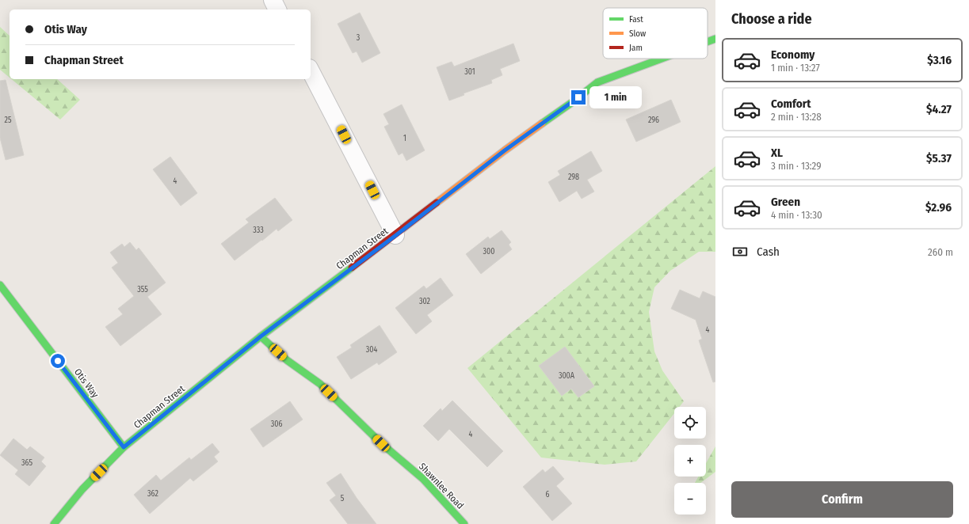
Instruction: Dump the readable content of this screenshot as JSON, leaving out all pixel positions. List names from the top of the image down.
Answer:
{
  "streets": {
    "street": ["Chapman Street", "Otis Way", "Shawnlee Road"]
  },
  "crossings": [
    ["Chapman Street", "Otis Way"],
    ["Chapman Street", "Shawnlee Road"]
  ],
  "house_numbers": [
    "3",
    "301",
    "25",
    "296",
    "1",
    "298",
    "4",
    "333",
    "300",
    "355",
    "302",
    "4",
    "304",
    "300A",
    "306",
    "4",
    "365",
    "362",
    "6",
    "5"
  ],
  "legend": ["Fast", "Slow", "Jam"],
  "page": {
    "heading": "Choose a ride",
    "banner": ["Otis Way", "Chapman Street"],
    "list": [
      {
        "name": "Economy",
        "note": "1 min · 13:27",
        "value": "$3.16"
      },
      {
        "name": "Comfort",
        "note": "2 min · 13:28",
        "value": "$4.27"
      },
      {
        "name": "XL",
        "note": "3 min · 13:29",
        "value": "$5.37"
      },
      {
        "name": "Green",
        "note": "4 min · 13:30",
        "value": "$2.96"
      }
    ],
    "bubble": "1 min",
    "pay": ["Cash", "260 m"],
    "map_buttons": ["+", "−"],
    "buttons": "Confirm"
  }
}
